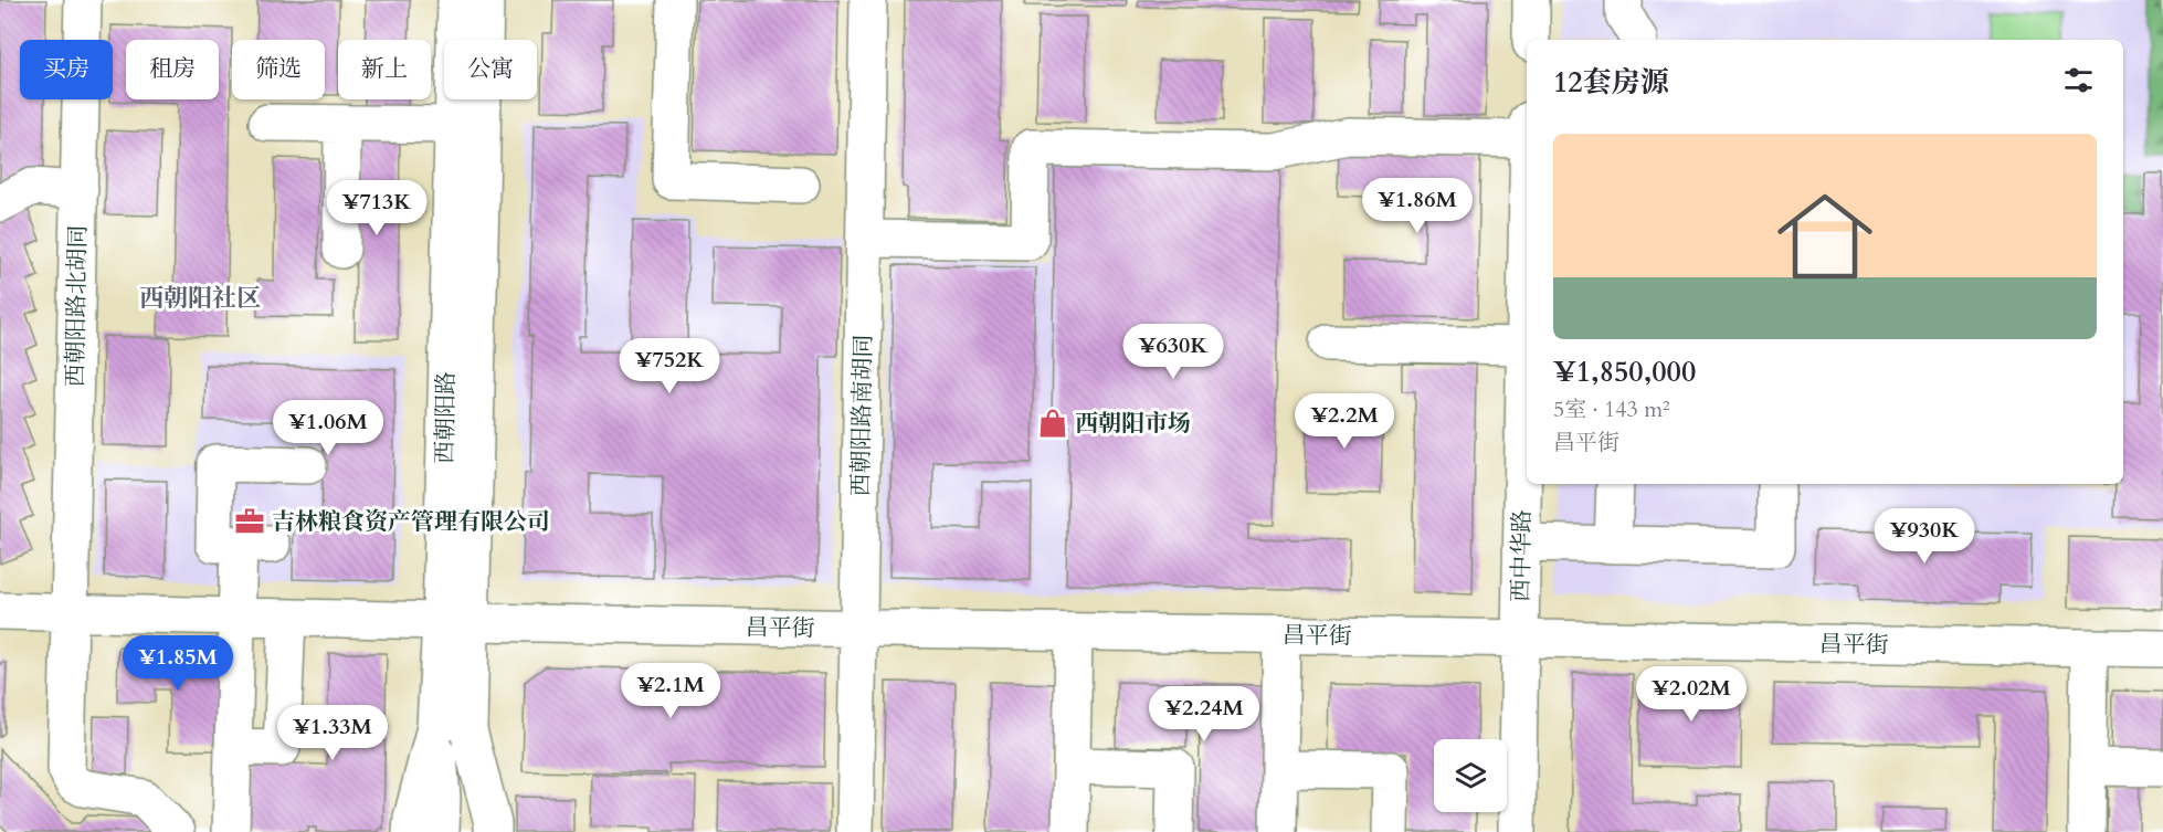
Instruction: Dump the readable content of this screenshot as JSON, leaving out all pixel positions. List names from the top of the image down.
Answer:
{
  "streets": {
    "street": [
      "西朝阳路北胡同",
      "西朝阳路南胡同",
      "西朝阳路",
      "西中华路",
      "昌平街"
    ]
  },
  "crossings": [
    ["西朝阳路北胡同", "昌平街"],
    ["西朝阳路南胡同", "昌平街"],
    ["西朝阳路", "昌平街"],
    ["西中华路", "昌平街"]
  ],
  "districts": ["西朝阳社区"],
  "places": {
    "shop": ["西朝阳市场"],
    "office": ["吉林粮食资产管理有限公司"]
  },
  "page": {
    "chip": [
      "买房",
      "租房",
      "筛选",
      "新上",
      "公寓"
    ],
    "heading": "12套房源",
    "list": [
      {
        "name": "¥1,850,000",
        "note": "5室 · 143 m² · 昌平街"
      }
    ],
    "price": [
      "¥1.86M",
      "¥713K",
      "¥630K",
      "¥752K",
      "¥2.2M",
      "¥1.06M",
      "¥930K",
      "¥1.85M",
      "¥2.1M",
      "¥2.02M",
      "¥2.24M",
      "¥1.33M"
    ]
  }
}
